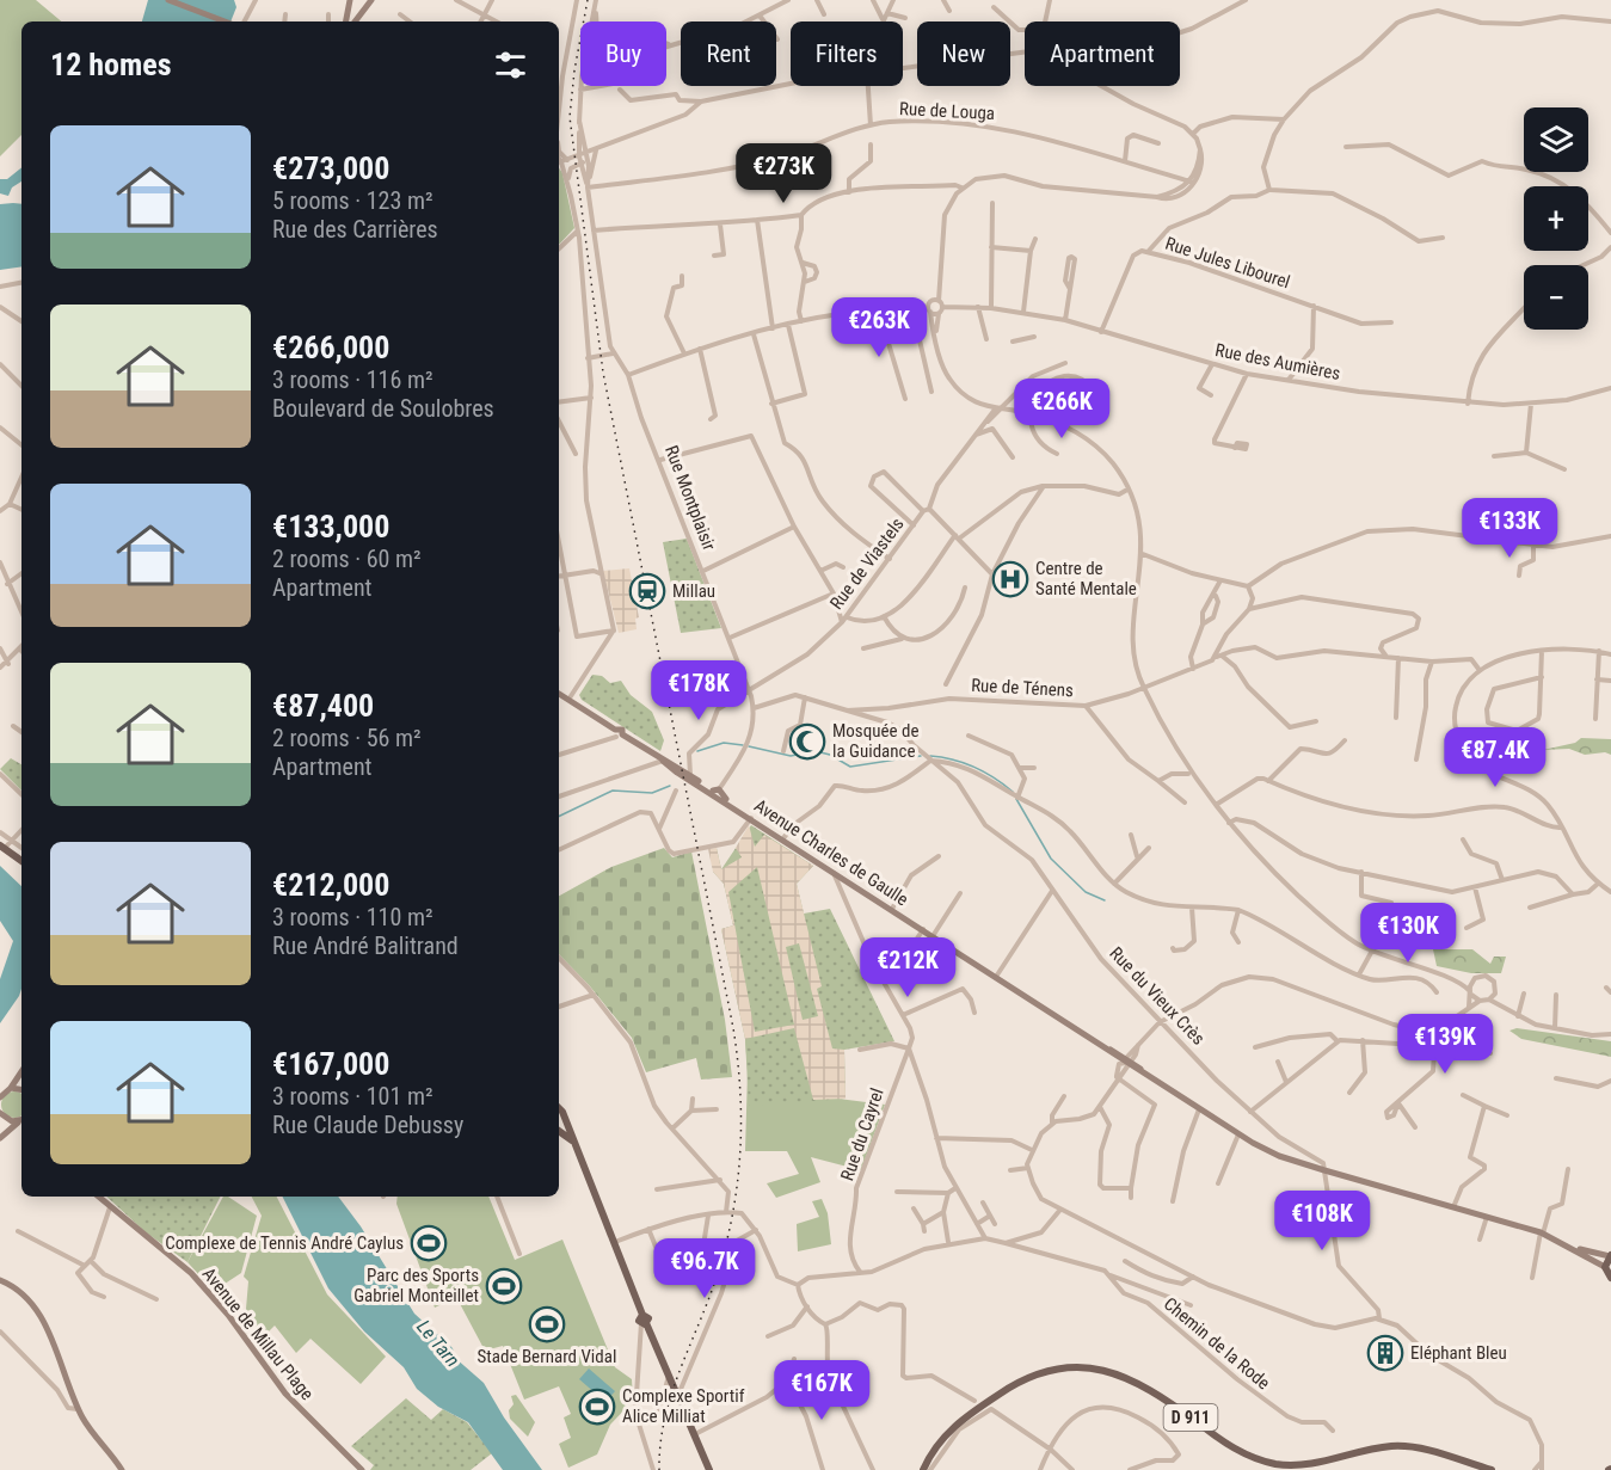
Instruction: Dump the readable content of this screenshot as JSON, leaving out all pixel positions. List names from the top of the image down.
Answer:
{
  "streets": {
    "main road": ["Avenue Charles de Gaulle", "Avenue de Millau Plage", "D 911"],
    "street": [
      "Rue de Louga",
      "Rue Jules Libourel",
      "Rue des Aumières",
      "Rue Montplaisir",
      "Rue de Viastels",
      "Rue de Ténens",
      "Rue du Vieux Crès",
      "Rue du Cayrel",
      "Chemin de la Rode"
    ]
  },
  "crossings": [
    ["Rue Jules Libourel", "Rue des Aumières"],
    ["Rue Montplaisir", "Rue de Viastels"],
    ["Rue Montplaisir", "Avenue Charles de Gaulle"],
    ["Rue de Viastels", "Avenue Charles de Gaulle"],
    ["Rue de Ténens", "Rue du Vieux Crès"],
    ["Avenue Charles de Gaulle", "Rue du Vieux Crès"]
  ],
  "water": ["Le Tarn"],
  "places": {
    "hospital": ["Centre de Santé Mentale"],
    "station": ["Millau"],
    "mosque": ["Mosquée de la Guidance"],
    "sports": [
      "Complexe de Tennis André Caylus",
      "Parc des Sports Gabriel Monteillet",
      "Stade Bernard Vidal",
      "Complexe Sportif Alice Milliat"
    ],
    "building": ["Eléphant Bleu"]
  },
  "page": {
    "chip": [
      "Buy",
      "Rent",
      "Filters",
      "New",
      "Apartment"
    ],
    "heading": "12 homes",
    "map_buttons": ["+", "−"],
    "list": [
      {
        "name": "€273,000",
        "note": "5 rooms · 123 m² · Rue des Carrières"
      },
      {
        "name": "€266,000",
        "note": "3 rooms · 116 m² · Boulevard de Soulobres"
      },
      {
        "name": "€133,000",
        "note": "2 rooms · 60 m² · Apartment"
      },
      {
        "name": "€87,400",
        "note": "2 rooms · 56 m² · Apartment"
      },
      {
        "name": "€212,000",
        "note": "3 rooms · 110 m² · Rue André Balitrand"
      },
      {
        "name": "€167,000",
        "note": "3 rooms · 101 m² · Rue Claude Debussy"
      }
    ],
    "price": [
      "€273K",
      "€263K",
      "€266K",
      "€133K",
      "€178K",
      "€87.4K",
      "€130K",
      "€212K",
      "€139K",
      "€108K",
      "€96.7K",
      "€167K"
    ]
  }
}
